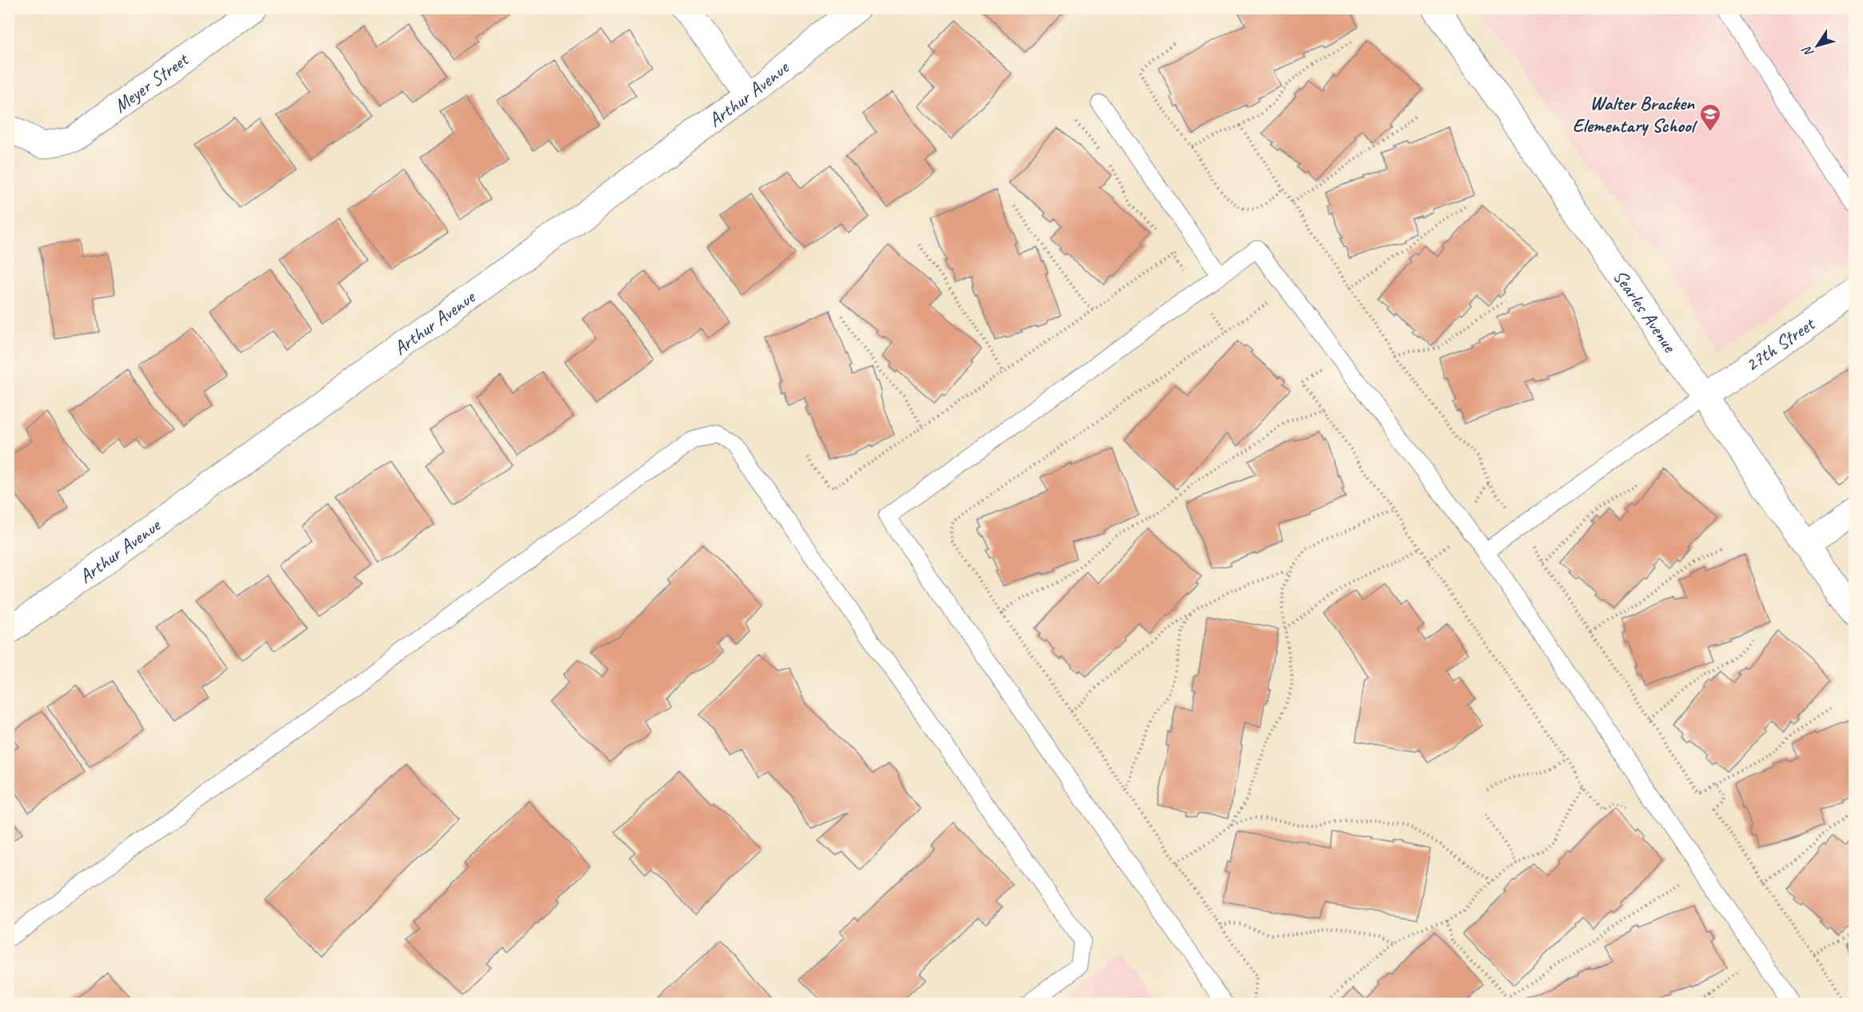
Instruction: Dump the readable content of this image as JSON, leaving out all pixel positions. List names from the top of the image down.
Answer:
{
  "streets": {
    "street": [
      "Meyer Street",
      "Arthur Avenue",
      "Searles Avenue",
      "27th Street"
    ]
  },
  "crossings": [
    ["Searles Avenue", "27th Street"]
  ],
  "places": {
    "school or university": ["Walter Bracken Elementary School"]
  },
  "north": "bottom left"
}
